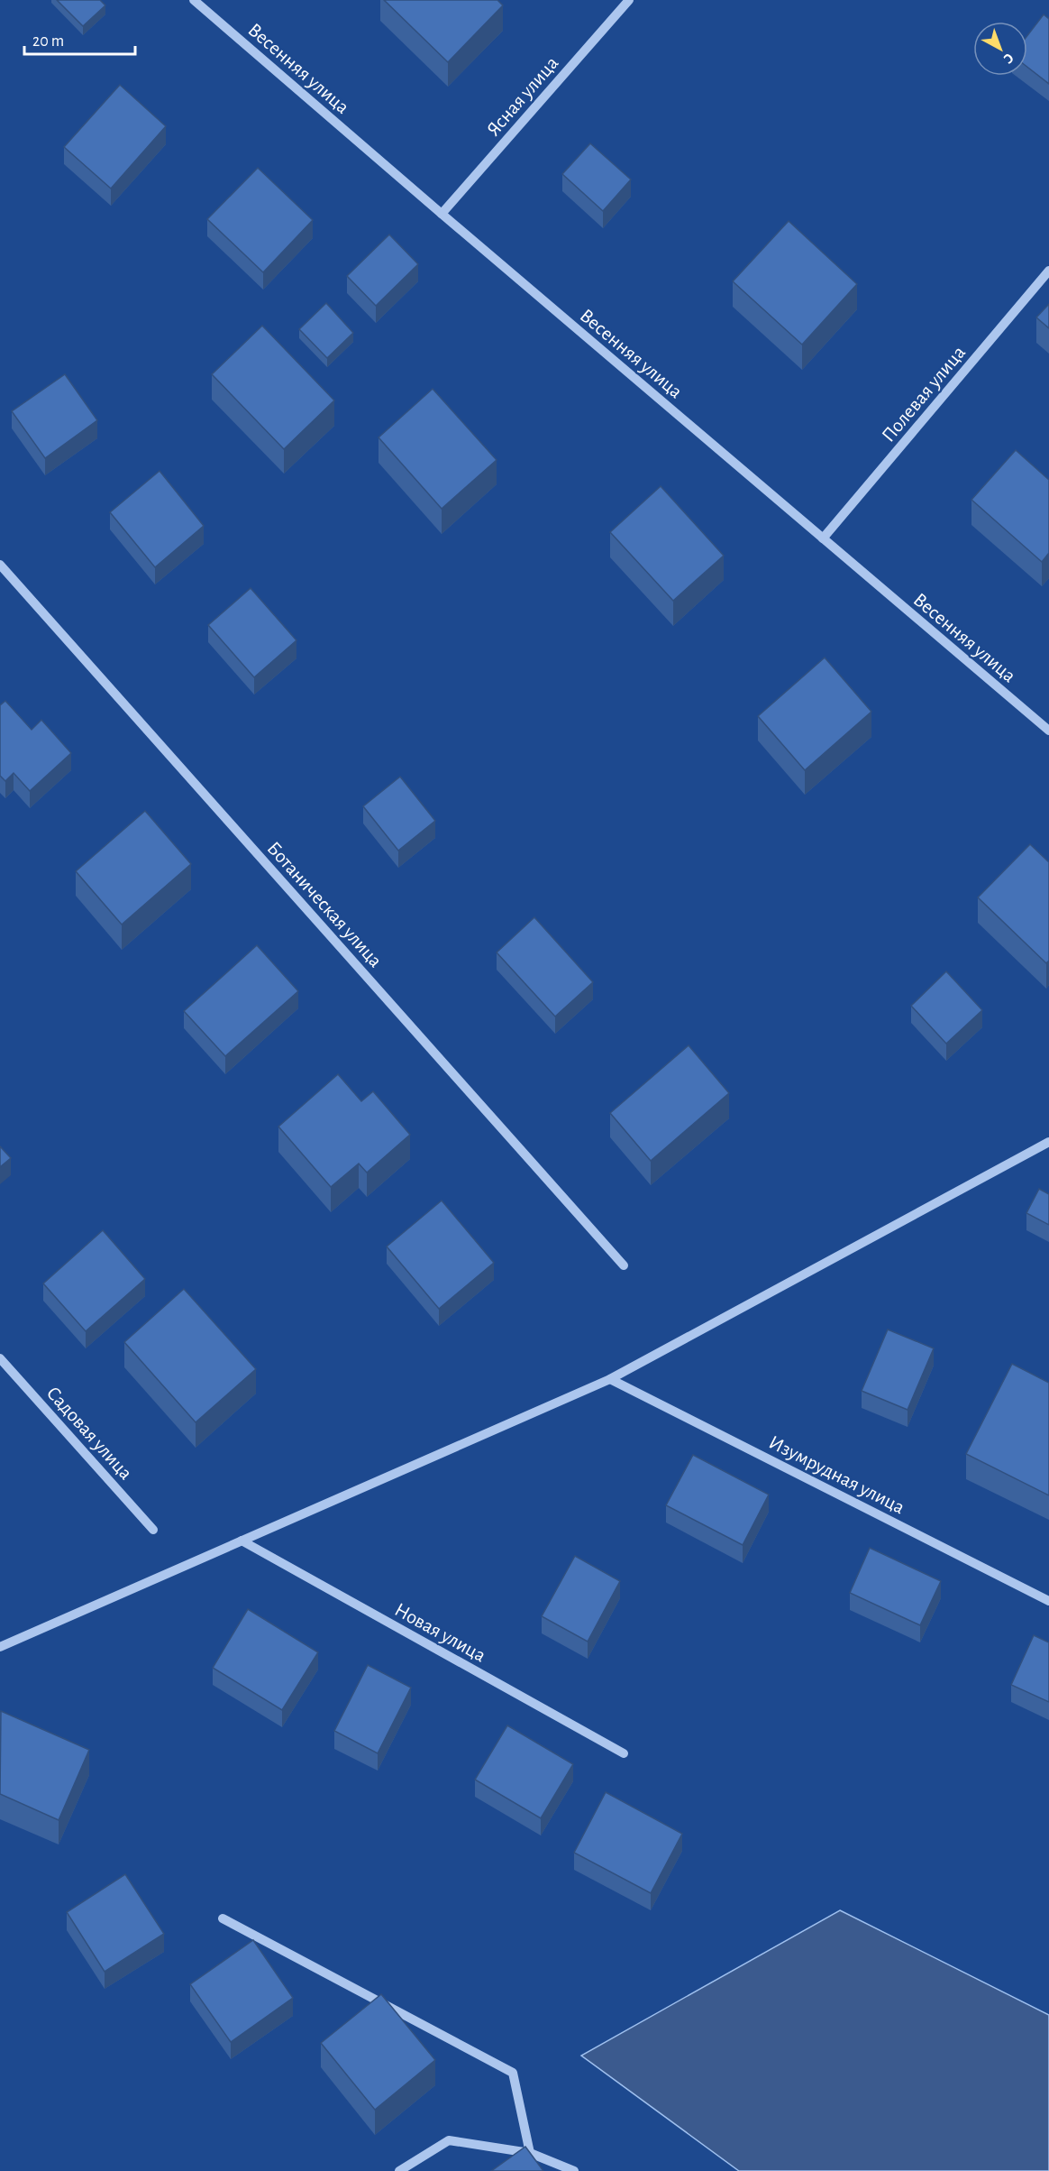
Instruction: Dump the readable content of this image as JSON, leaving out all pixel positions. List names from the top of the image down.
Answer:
{
  "streets": {
    "street": [
      "Весенняя улица",
      "Ясная улица",
      "Полевая улица",
      "Ботаническая улица",
      "Садовая улица",
      "Изумрудная улица",
      "Новая улица"
    ]
  },
  "crossings": [
    ["Весенняя улица", "Ясная улица"],
    ["Весенняя улица", "Полевая улица"]
  ],
  "scale_bar": "20 m",
  "north": "bottom right"
}
